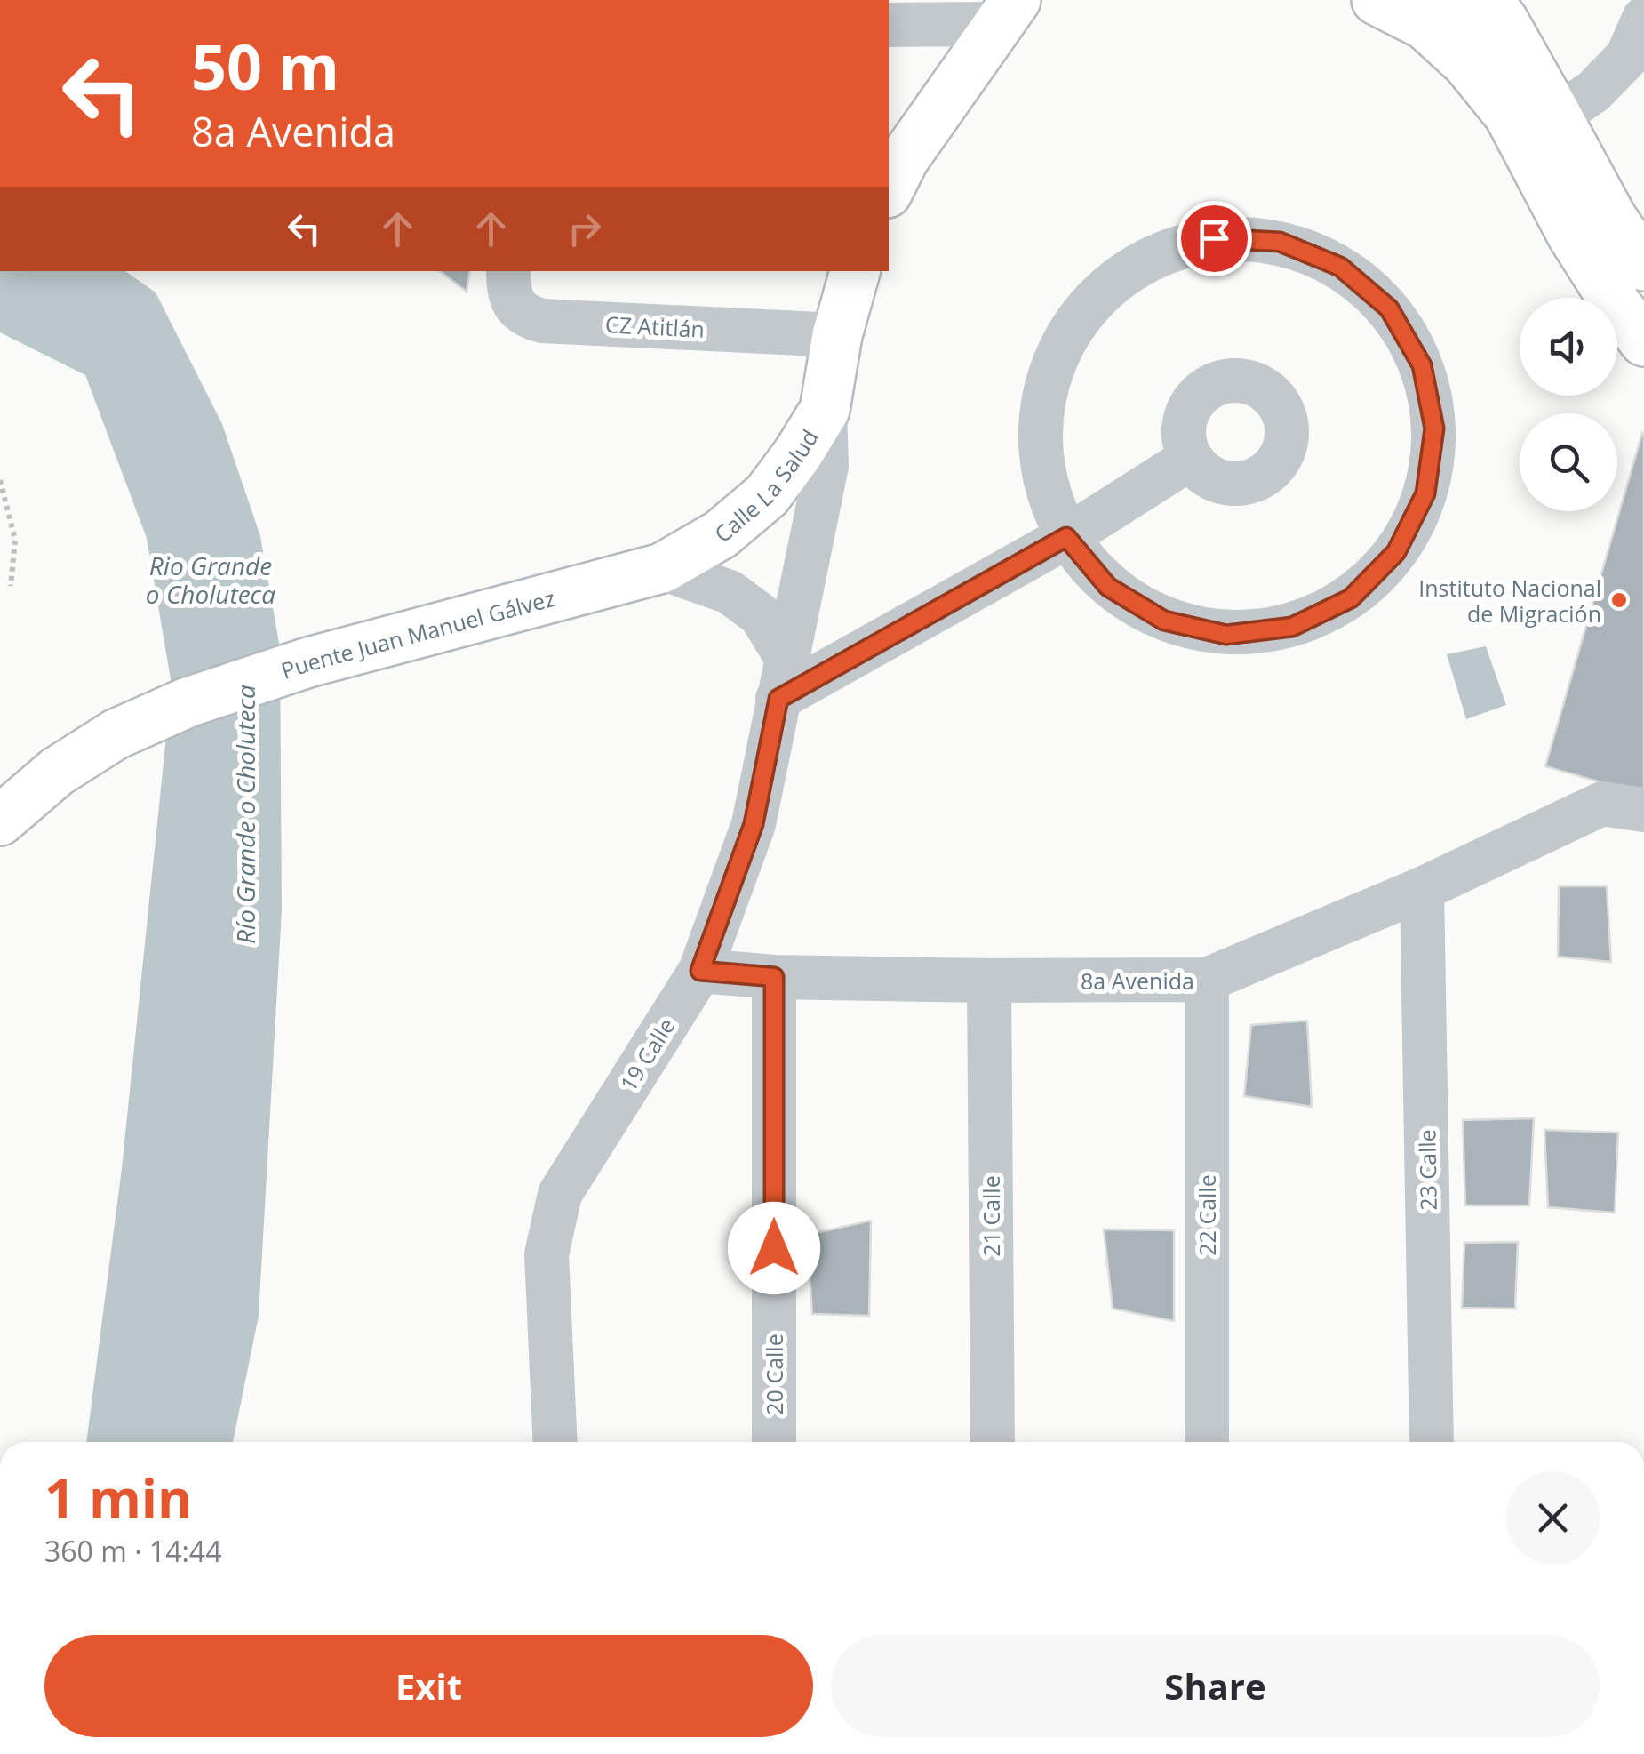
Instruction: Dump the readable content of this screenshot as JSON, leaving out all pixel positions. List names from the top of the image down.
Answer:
{
  "streets": {
    "main road": ["Calle La Salud", "Puente Juan Manuel Gálvez"],
    "street": [
      "CZ Atitlán",
      "8a Avenida",
      "19 Calle",
      "23 Calle",
      "22 Calle",
      "21 Calle",
      "20 Calle"
    ]
  },
  "crossings": [
    ["CZ Atitlán", "Calle La Salud"],
    ["Calle La Salud", "Puente Juan Manuel Gálvez"],
    ["Calle La Salud", "19 Calle"],
    ["8a Avenida", "19 Calle"],
    ["8a Avenida", "23 Calle"],
    ["8a Avenida", "22 Calle"],
    ["8a Avenida", "21 Calle"],
    ["8a Avenida", "20 Calle"]
  ],
  "water": ["Rio Grande o Choluteca", "Río Grande o Choluteca"],
  "places": ["Instituto Nacional de Migración"],
  "page": {
    "turn": ["50 m", "8a Avenida"],
    "heading": ["1 min", "360 m · 14:44"],
    "buttons": ["Exit", "Share"]
  }
}
